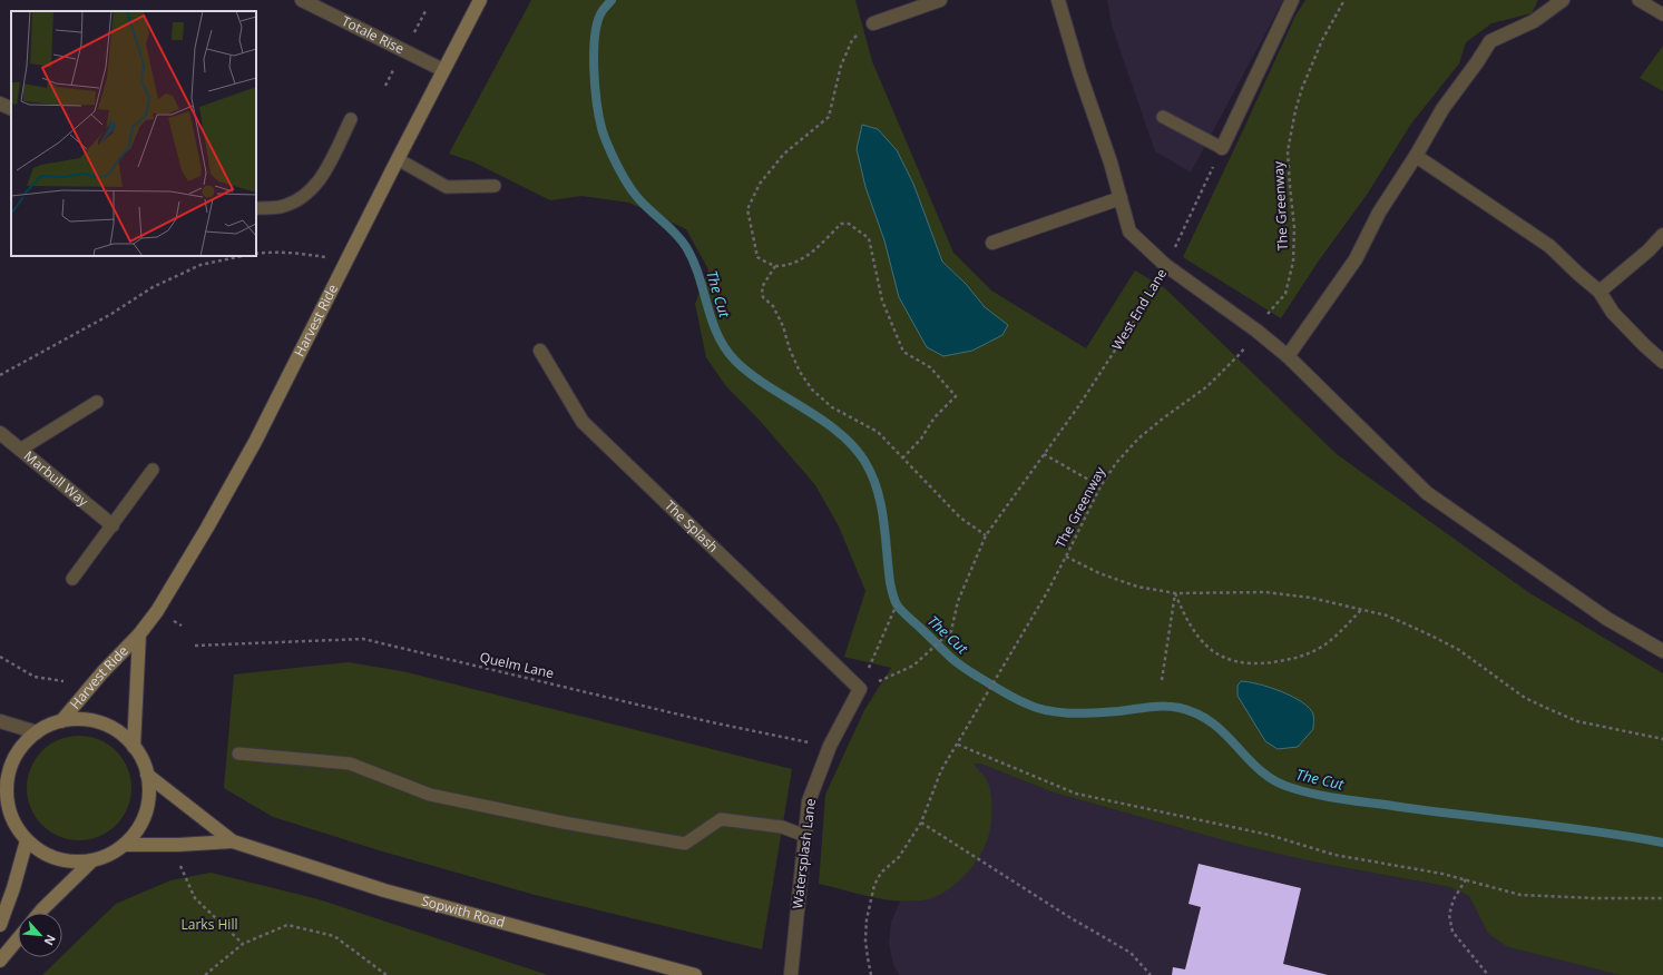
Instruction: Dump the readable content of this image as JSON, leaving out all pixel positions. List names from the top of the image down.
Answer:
{
  "streets": {
    "street": [
      "Totale Rise",
      "Harvest Ride",
      "Marbull Way",
      "The Splash",
      "Watersplash Lane",
      "Sopwith Road"
    ],
    "path": ["The Greenway", "West End Lane", "Quelm Lane"]
  },
  "crossings": [
    ["Totale Rise", "Harvest Ride"],
    ["West End Lane", "The Splash"],
    ["West End Lane", "Watersplash Lane"],
    ["Harvest Ride", "Sopwith Road"],
    ["The Splash", "Watersplash Lane"],
    ["Quelm Lane", "Watersplash Lane"]
  ],
  "water": ["The Cut"],
  "parks": ["Larks Hill"],
  "north": "bottom right"
}
